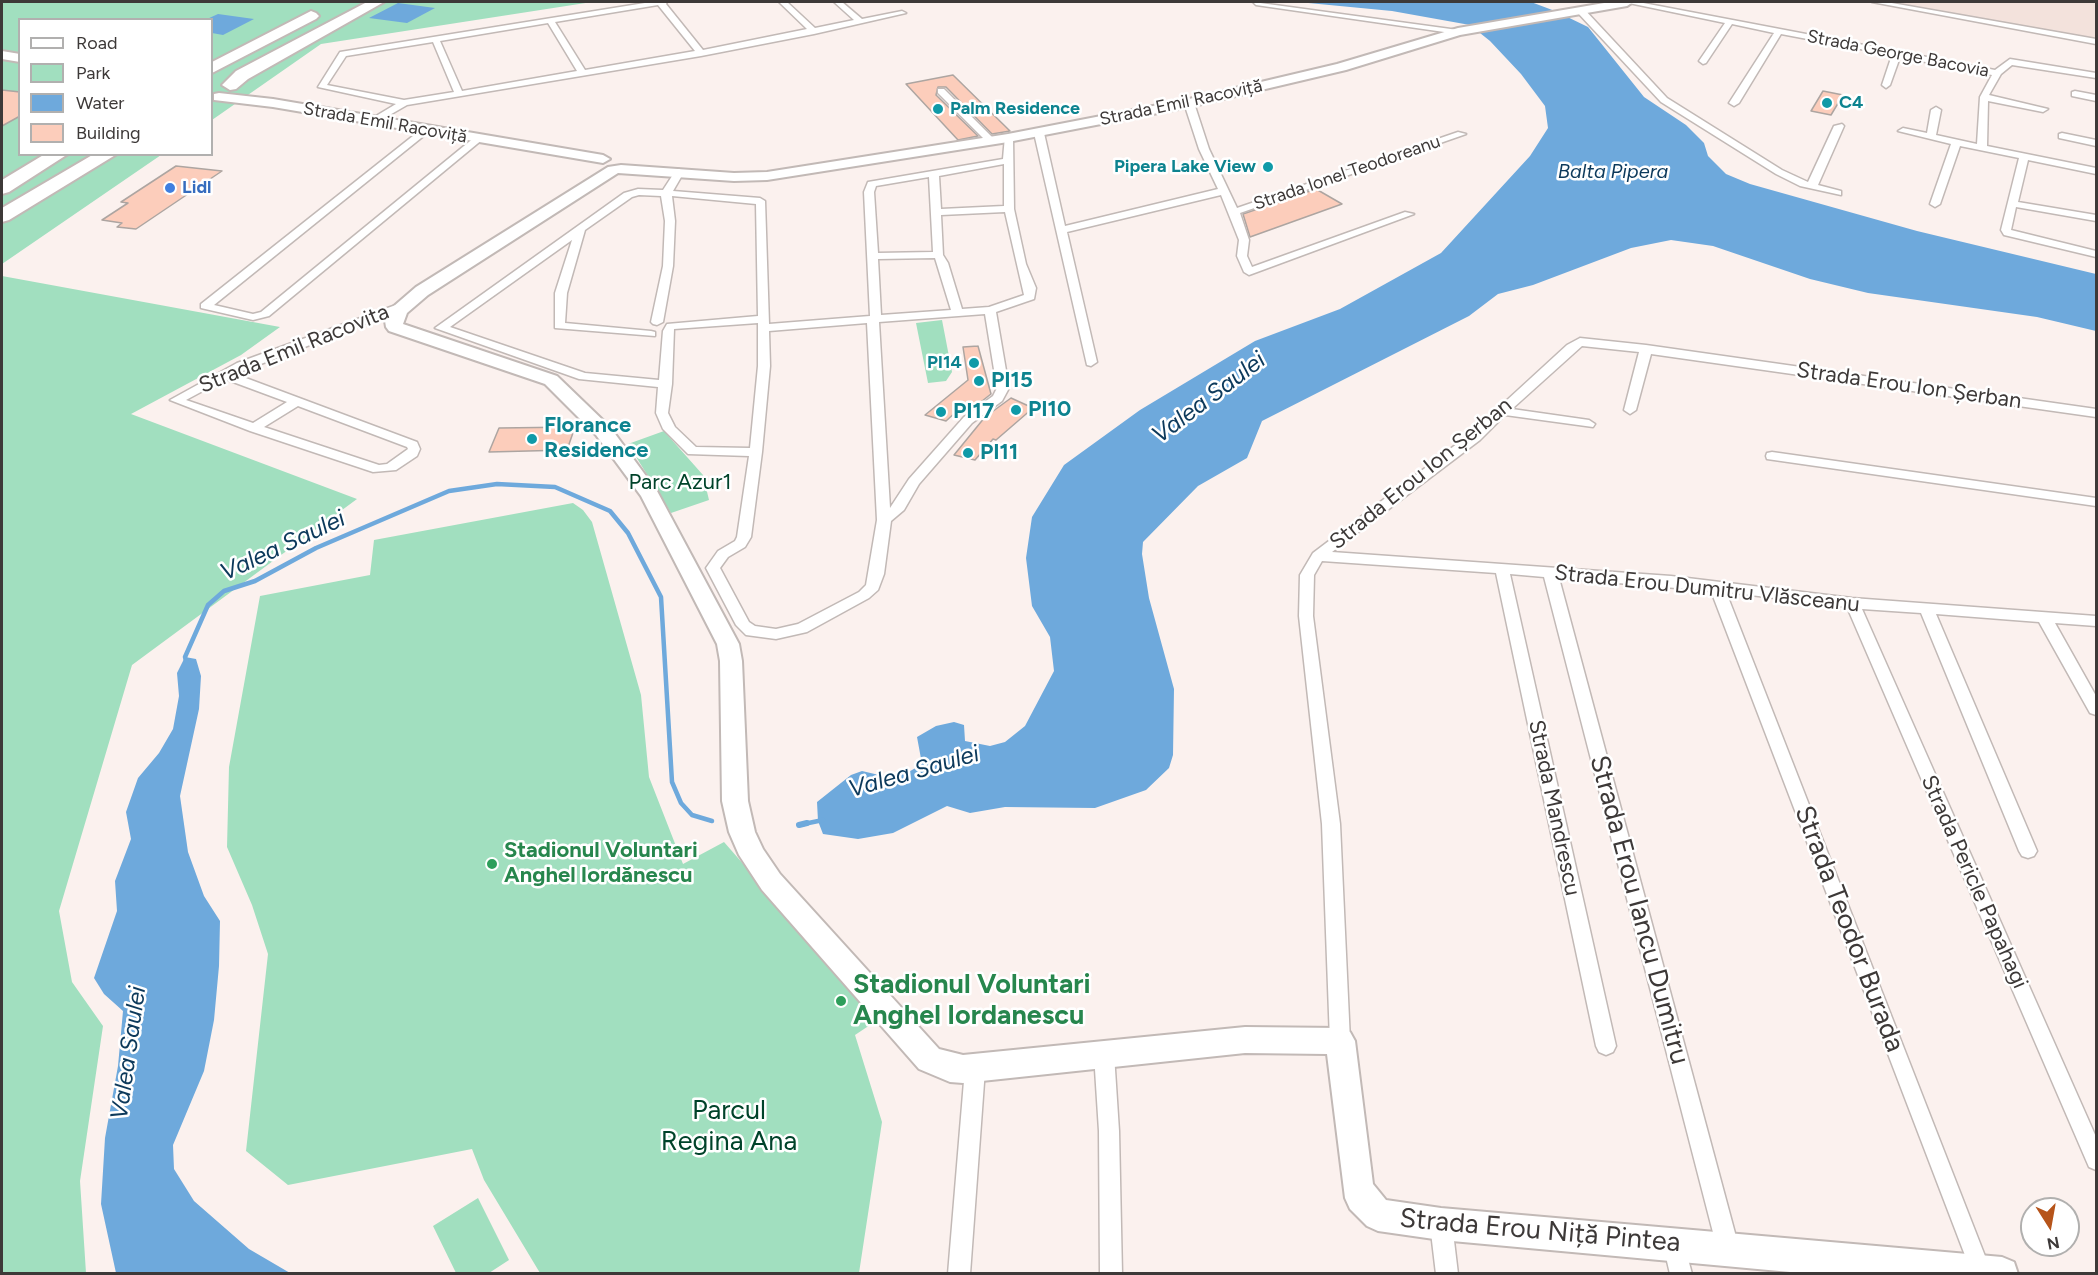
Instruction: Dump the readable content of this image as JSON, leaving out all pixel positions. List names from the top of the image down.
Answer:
{
  "streets": {
    "street": [
      "Strada George Bacovia",
      "Strada Emil Racoviță",
      "Strada Ionel Teodoreanu",
      "Strada Emil Racovita",
      "Strada Erou Ion Șerban",
      "Strada Erou Dumitru Vlăsceanu",
      "Strada Mandrescu",
      "Strada Pericle Papahagi",
      "Strada Erou Iancu Dumitru",
      "Strada Teodor Burada",
      "Strada Erou Niță Pintea"
    ]
  },
  "crossings": [
    ["Strada George Bacovia", "Strada Emil Racoviță"],
    ["Strada Erou Ion Șerban", "Strada Erou Dumitru Vlăsceanu"],
    ["Strada Erou Ion Șerban", "Strada Erou Niță Pintea"],
    ["Strada Erou Dumitru Vlăsceanu", "Strada Mandrescu"],
    ["Strada Erou Dumitru Vlăsceanu", "Strada Pericle Papahagi"],
    ["Strada Erou Dumitru Vlăsceanu", "Strada Erou Iancu Dumitru"],
    ["Strada Erou Dumitru Vlăsceanu", "Strada Teodor Burada"],
    ["Strada Erou Iancu Dumitru", "Strada Erou Niță Pintea"],
    ["Strada Teodor Burada", "Strada Erou Niță Pintea"]
  ],
  "water": ["Balta Pipera", "Valea Saulei"],
  "parks": ["Parc Azur1", "Parcul Regina Ana"],
  "places": [
    "C4",
    "Palm Residence",
    "Pipera Lake View",
    "Lidl",
    "PI14",
    "PI15",
    "PI10",
    "PI17",
    "Florance Residence",
    "PI11",
    "Stadionul Voluntari Anghel Iordănescu",
    "Stadionul Voluntari Anghel Iordanescu"
  ],
  "legend": [
    "Road",
    "Park",
    "Water",
    "Building"
  ],
  "north": "bottom"
}
